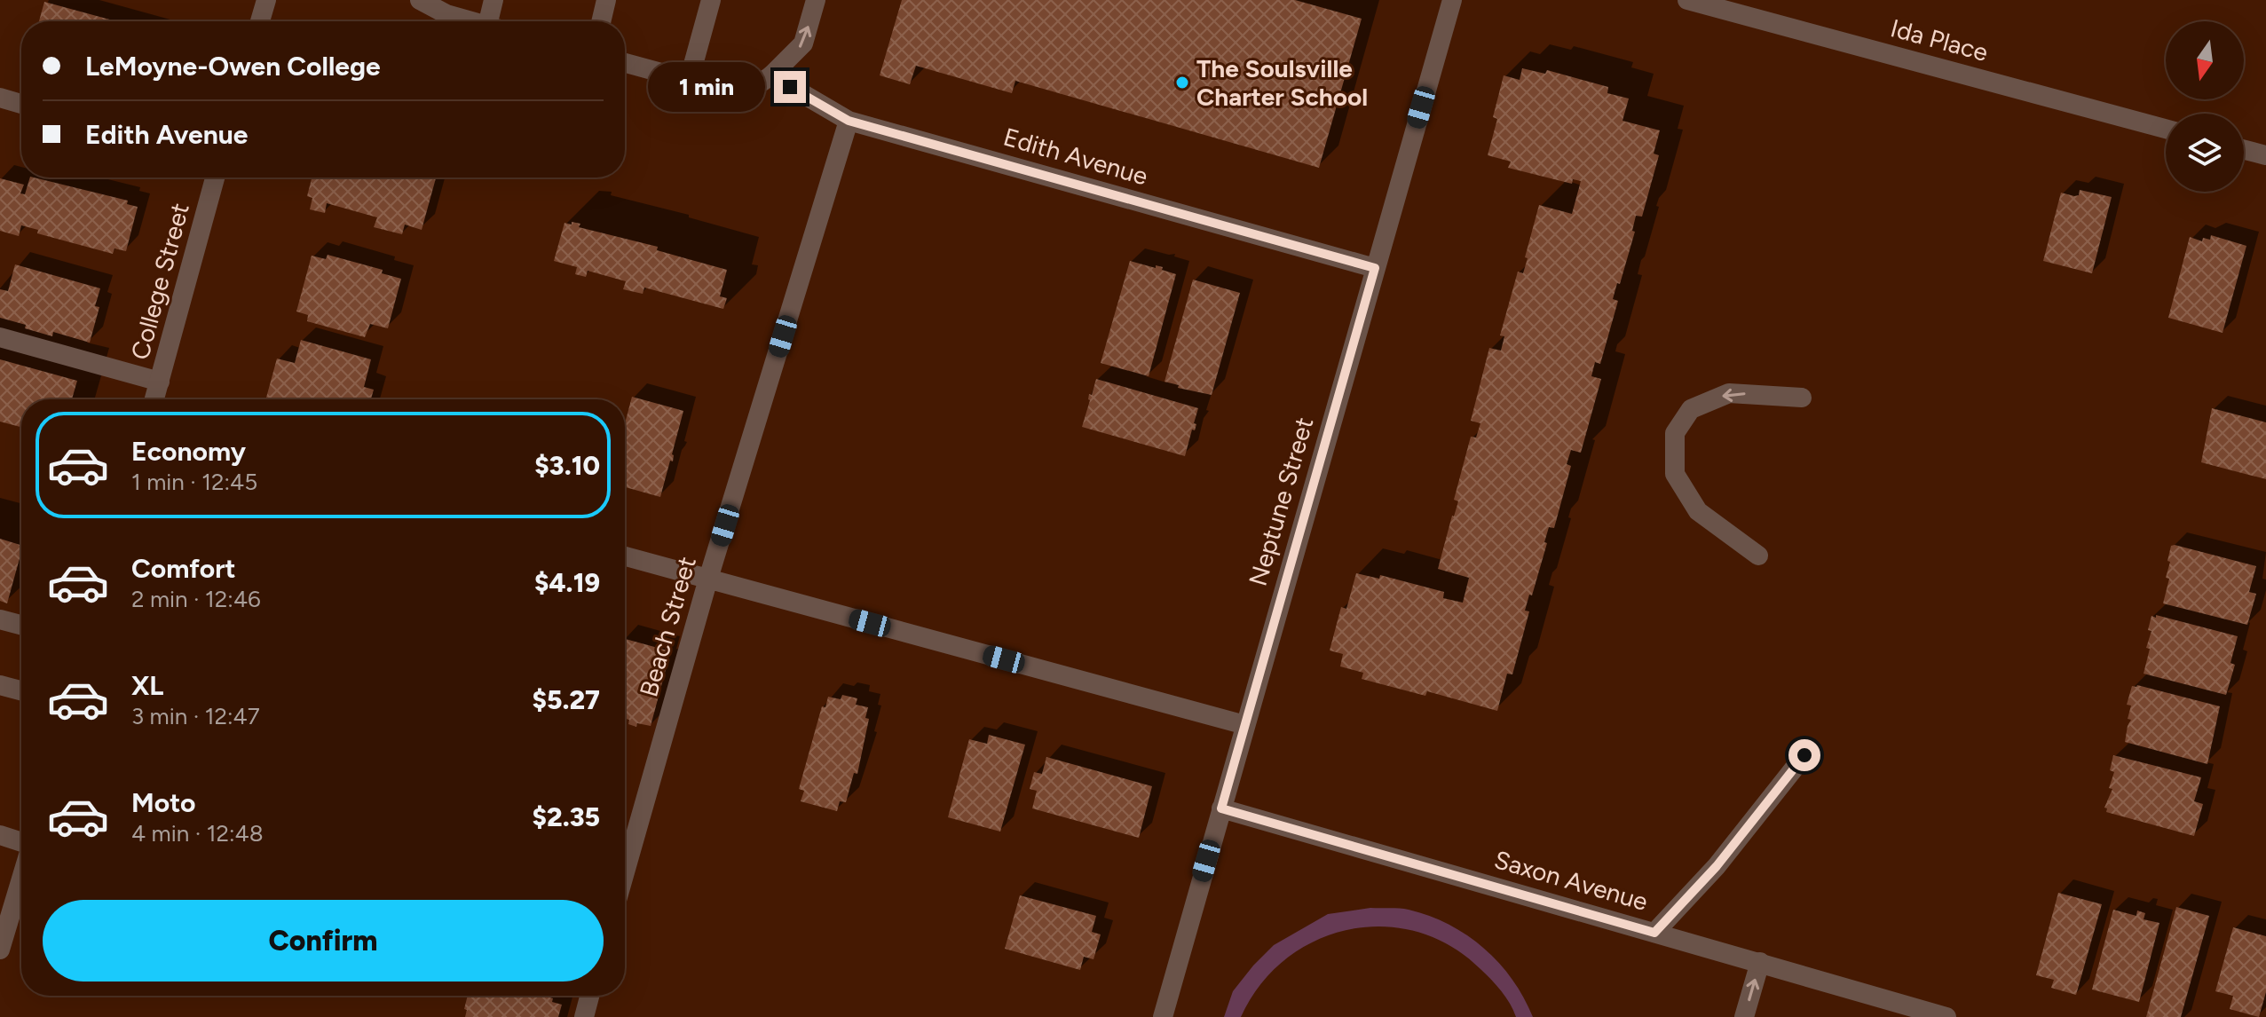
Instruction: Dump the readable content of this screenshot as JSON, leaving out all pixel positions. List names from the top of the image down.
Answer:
{
  "streets": {
    "street": [
      "Ida Place",
      "Edith Avenue",
      "College Street",
      "Neptune Street",
      "Beach Street",
      "Saxon Avenue"
    ]
  },
  "crossings": [
    ["Edith Avenue", "Neptune Street"],
    ["Edith Avenue", "Beach Street"],
    ["Neptune Street", "Saxon Avenue"]
  ],
  "places": ["The Soulsville Charter School"],
  "north": "bottom",
  "page": {
    "banner": ["LeMoyne-Owen College", "Edith Avenue"],
    "bubble": "1 min",
    "list": [
      {
        "name": "Economy",
        "note": "1 min · 12:45",
        "value": "$3.10"
      },
      {
        "name": "Comfort",
        "note": "2 min · 12:46",
        "value": "$4.19"
      },
      {
        "name": "XL",
        "note": "3 min · 12:47",
        "value": "$5.27"
      },
      {
        "name": "Moto",
        "note": "4 min · 12:48",
        "value": "$2.35"
      }
    ],
    "buttons": "Confirm"
  }
}
